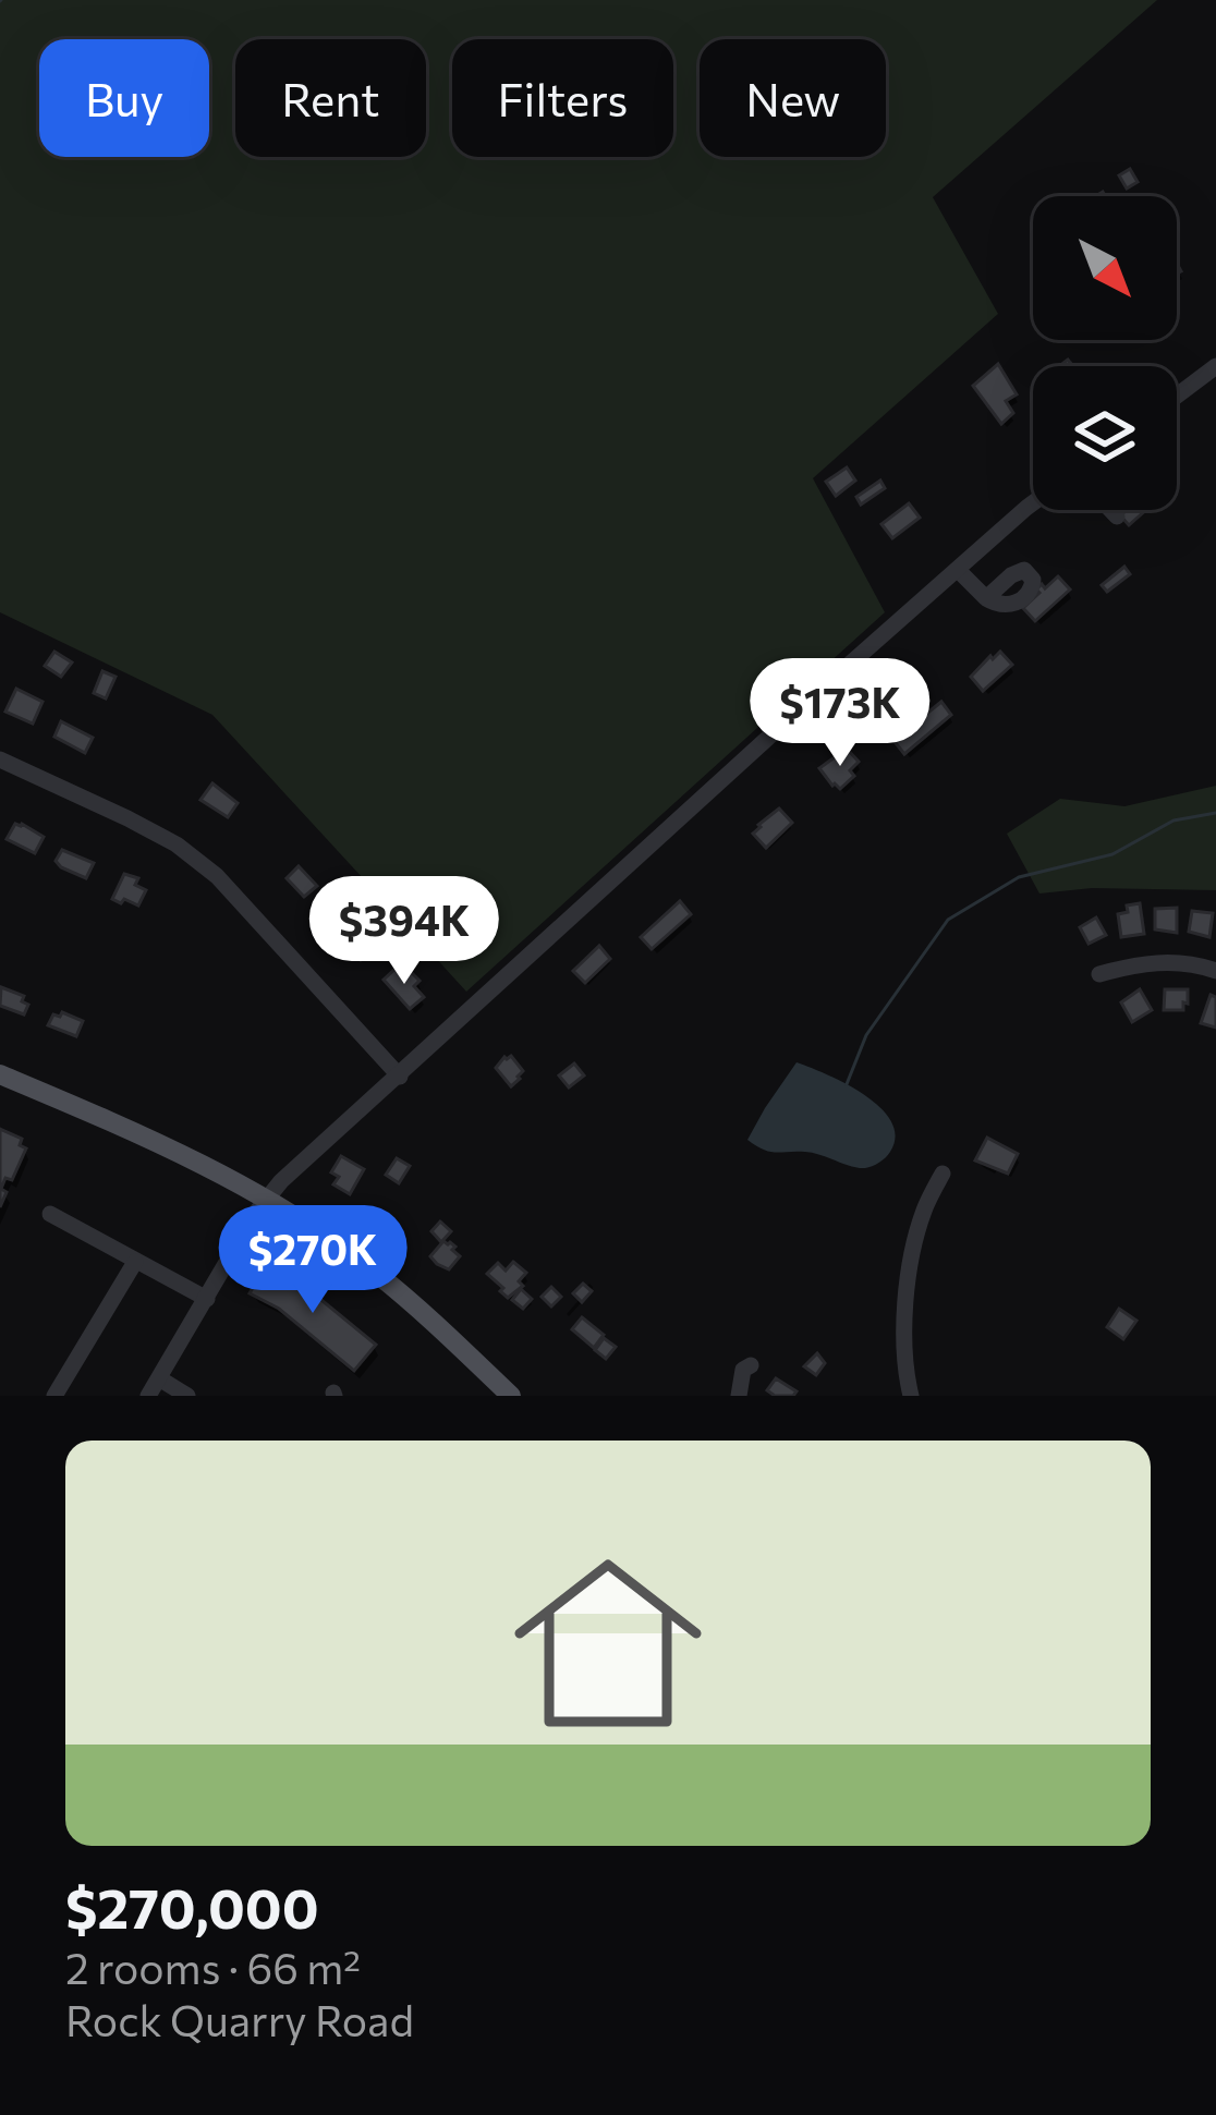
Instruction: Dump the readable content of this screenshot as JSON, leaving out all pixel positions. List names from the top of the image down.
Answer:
{
  "north": "bottom right",
  "page": {
    "chip": [
      "Buy",
      "Rent",
      "Filters",
      "New"
    ],
    "price": ["$173K", "$394K", "$270K"],
    "list": [
      {
        "name": "$270,000",
        "note": "2 rooms · 66 m² · Rock Quarry Road"
      }
    ]
  }
}
